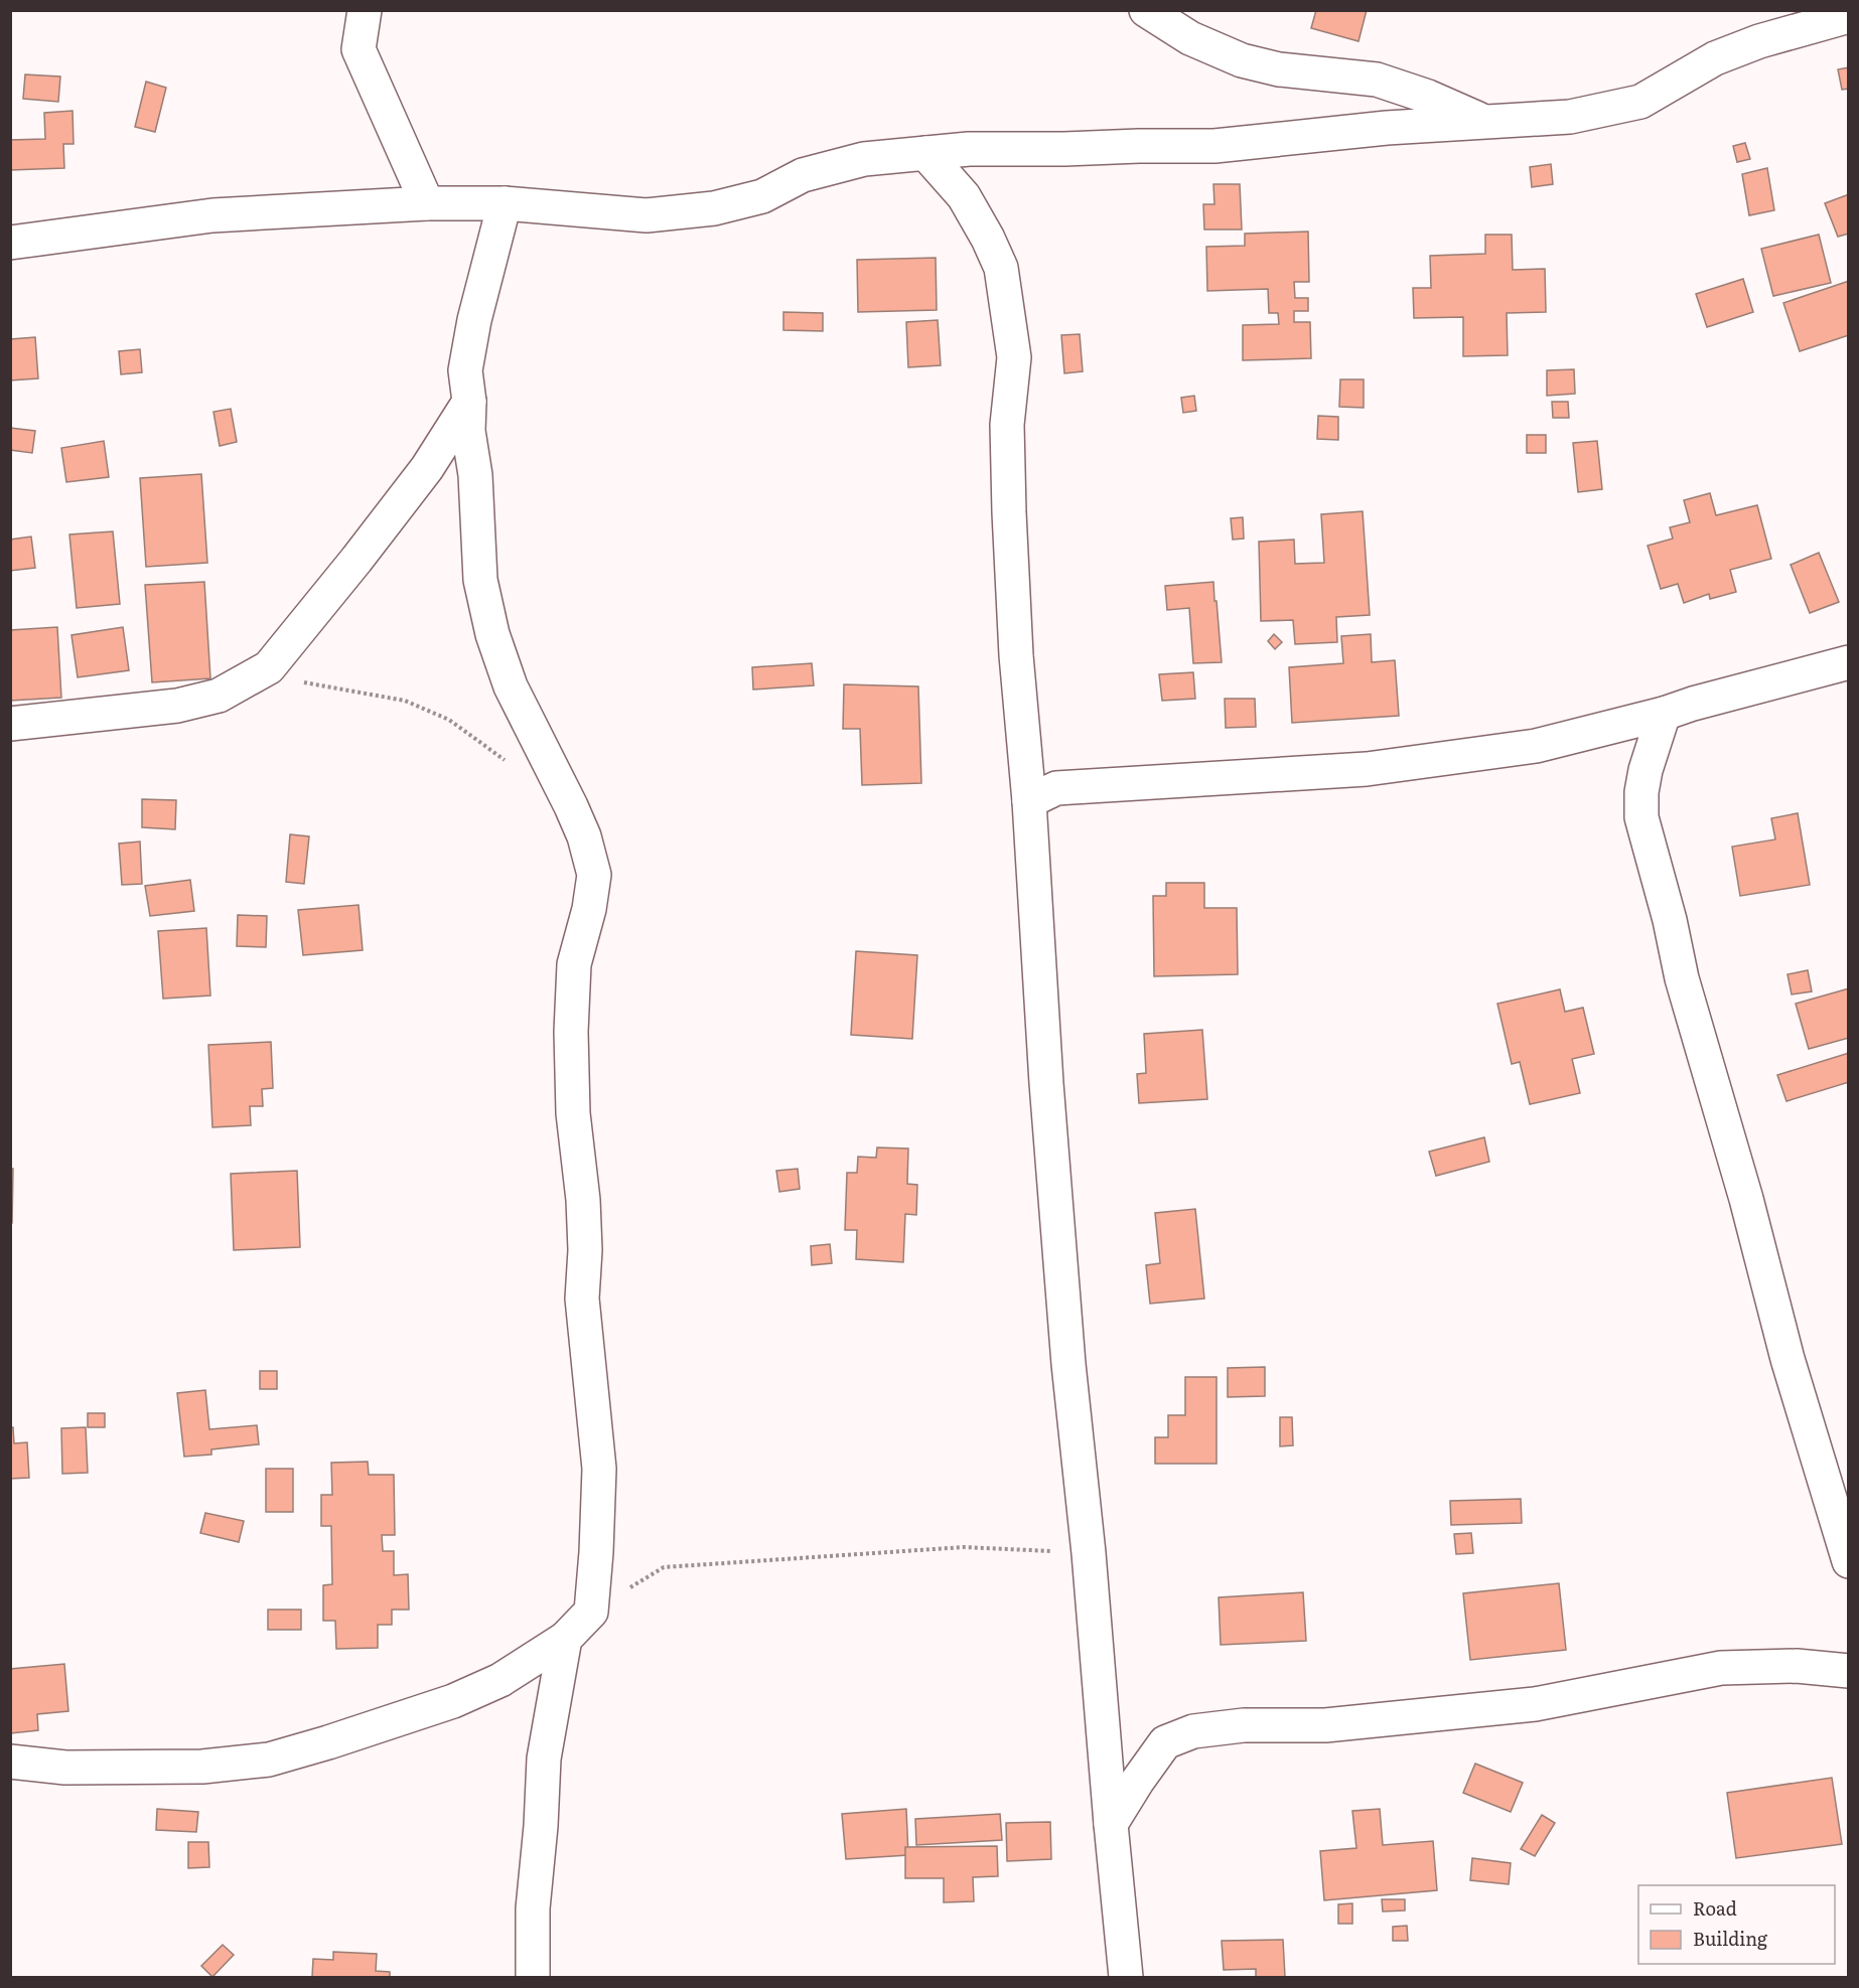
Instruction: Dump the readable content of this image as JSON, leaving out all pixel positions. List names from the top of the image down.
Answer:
{
  "legend": ["Road", "Building"]
}
